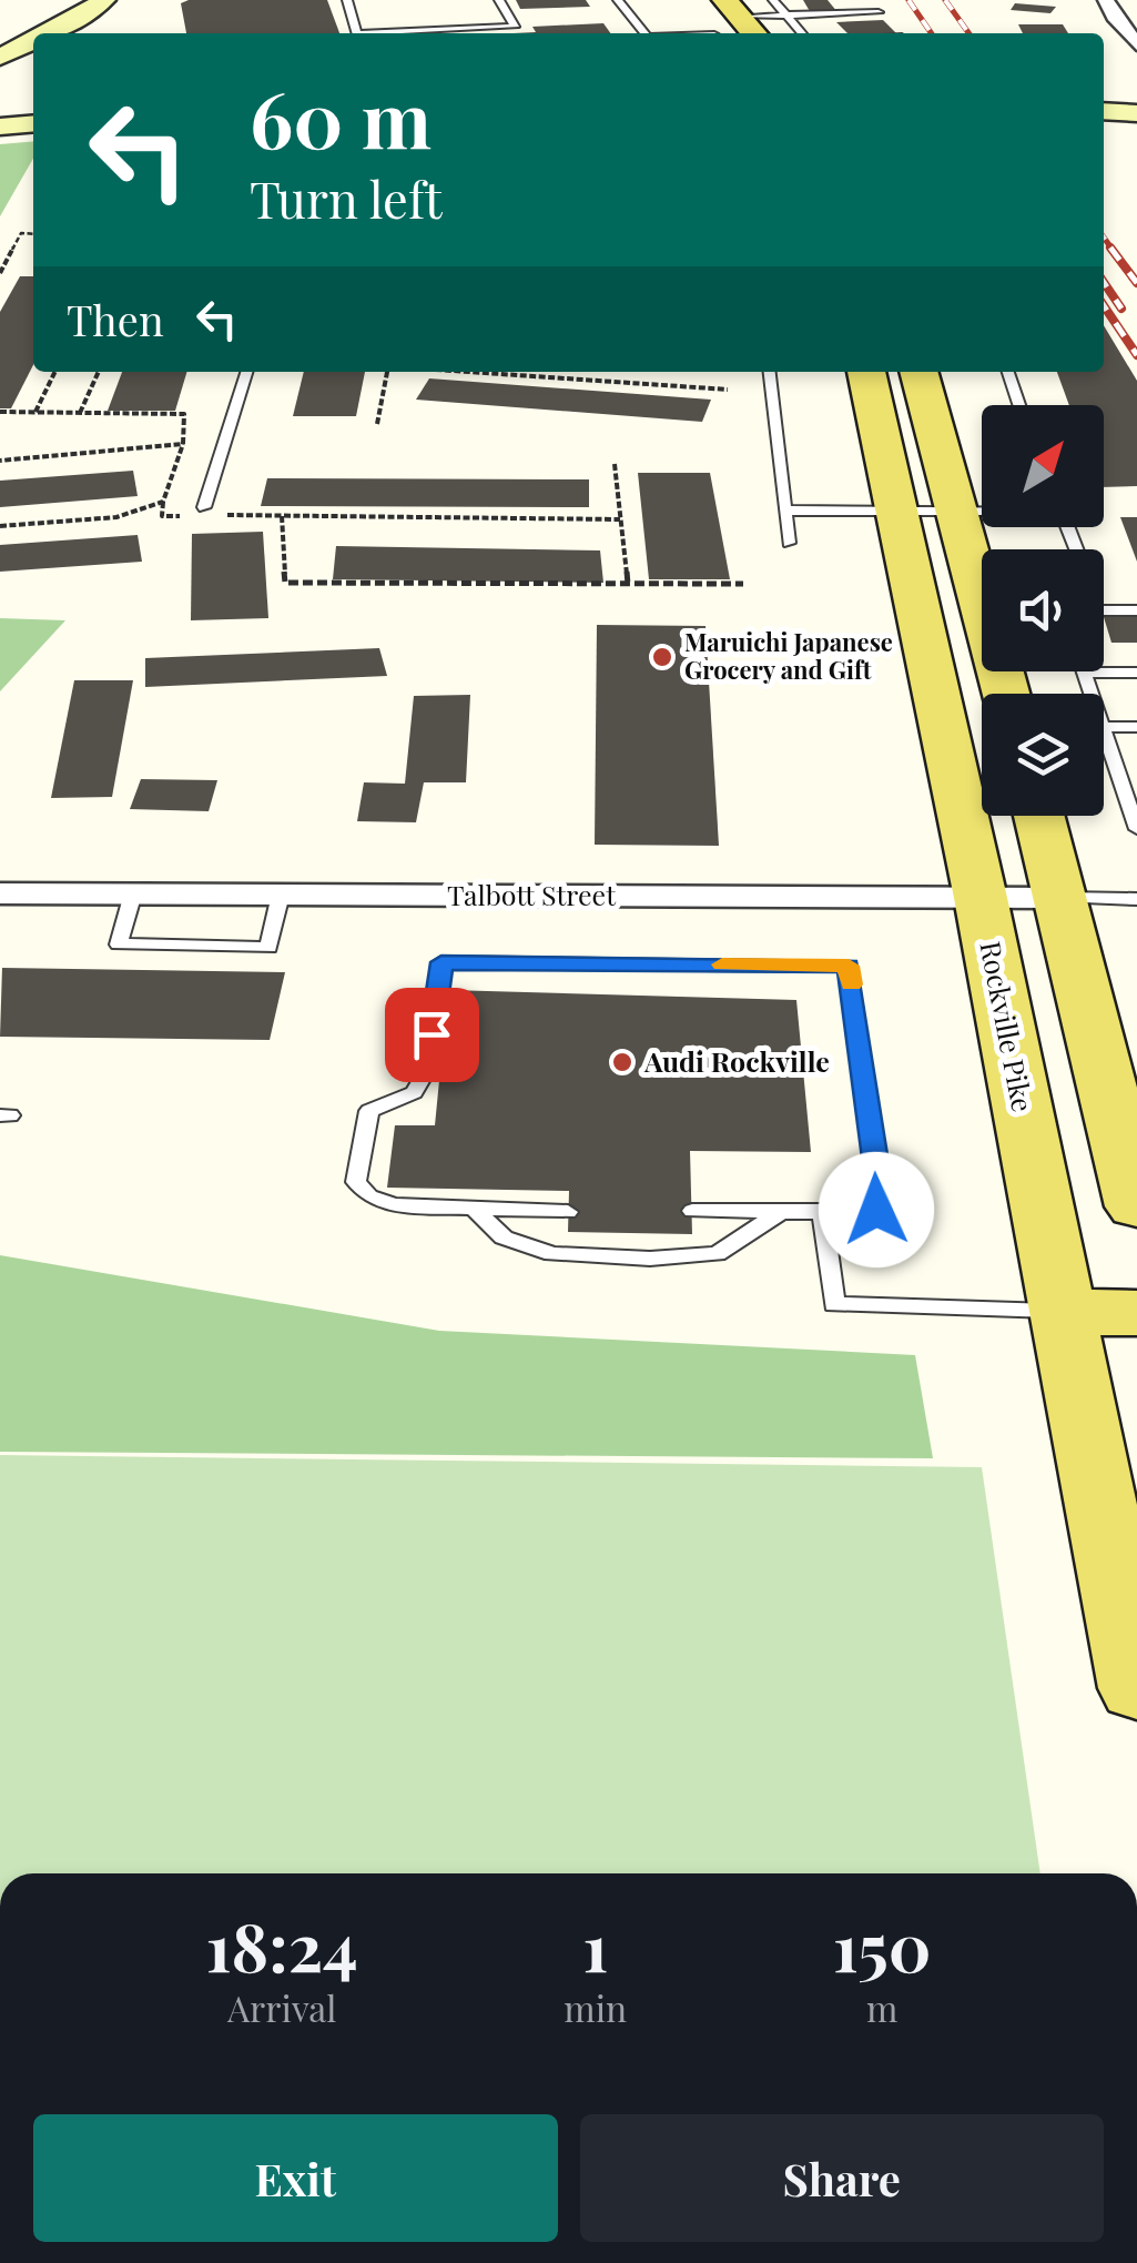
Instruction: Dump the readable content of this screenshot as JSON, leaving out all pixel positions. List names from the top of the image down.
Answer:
{
  "streets": {
    "main road": ["Rockville Pike"],
    "street": ["Talbott Street"]
  },
  "crossings": [
    ["Talbott Street", "Rockville Pike"]
  ],
  "places": ["Maruichi Japanese Grocery and Gift", "Audi Rockville"],
  "north": "top right",
  "page": {
    "turn": ["60 m", "Turn left"],
    "then": "Then",
    "eta": [
      "18:24",
      "Arrival",
      "1",
      "min",
      "150",
      "m"
    ],
    "buttons": ["Exit", "Share"]
  }
}
